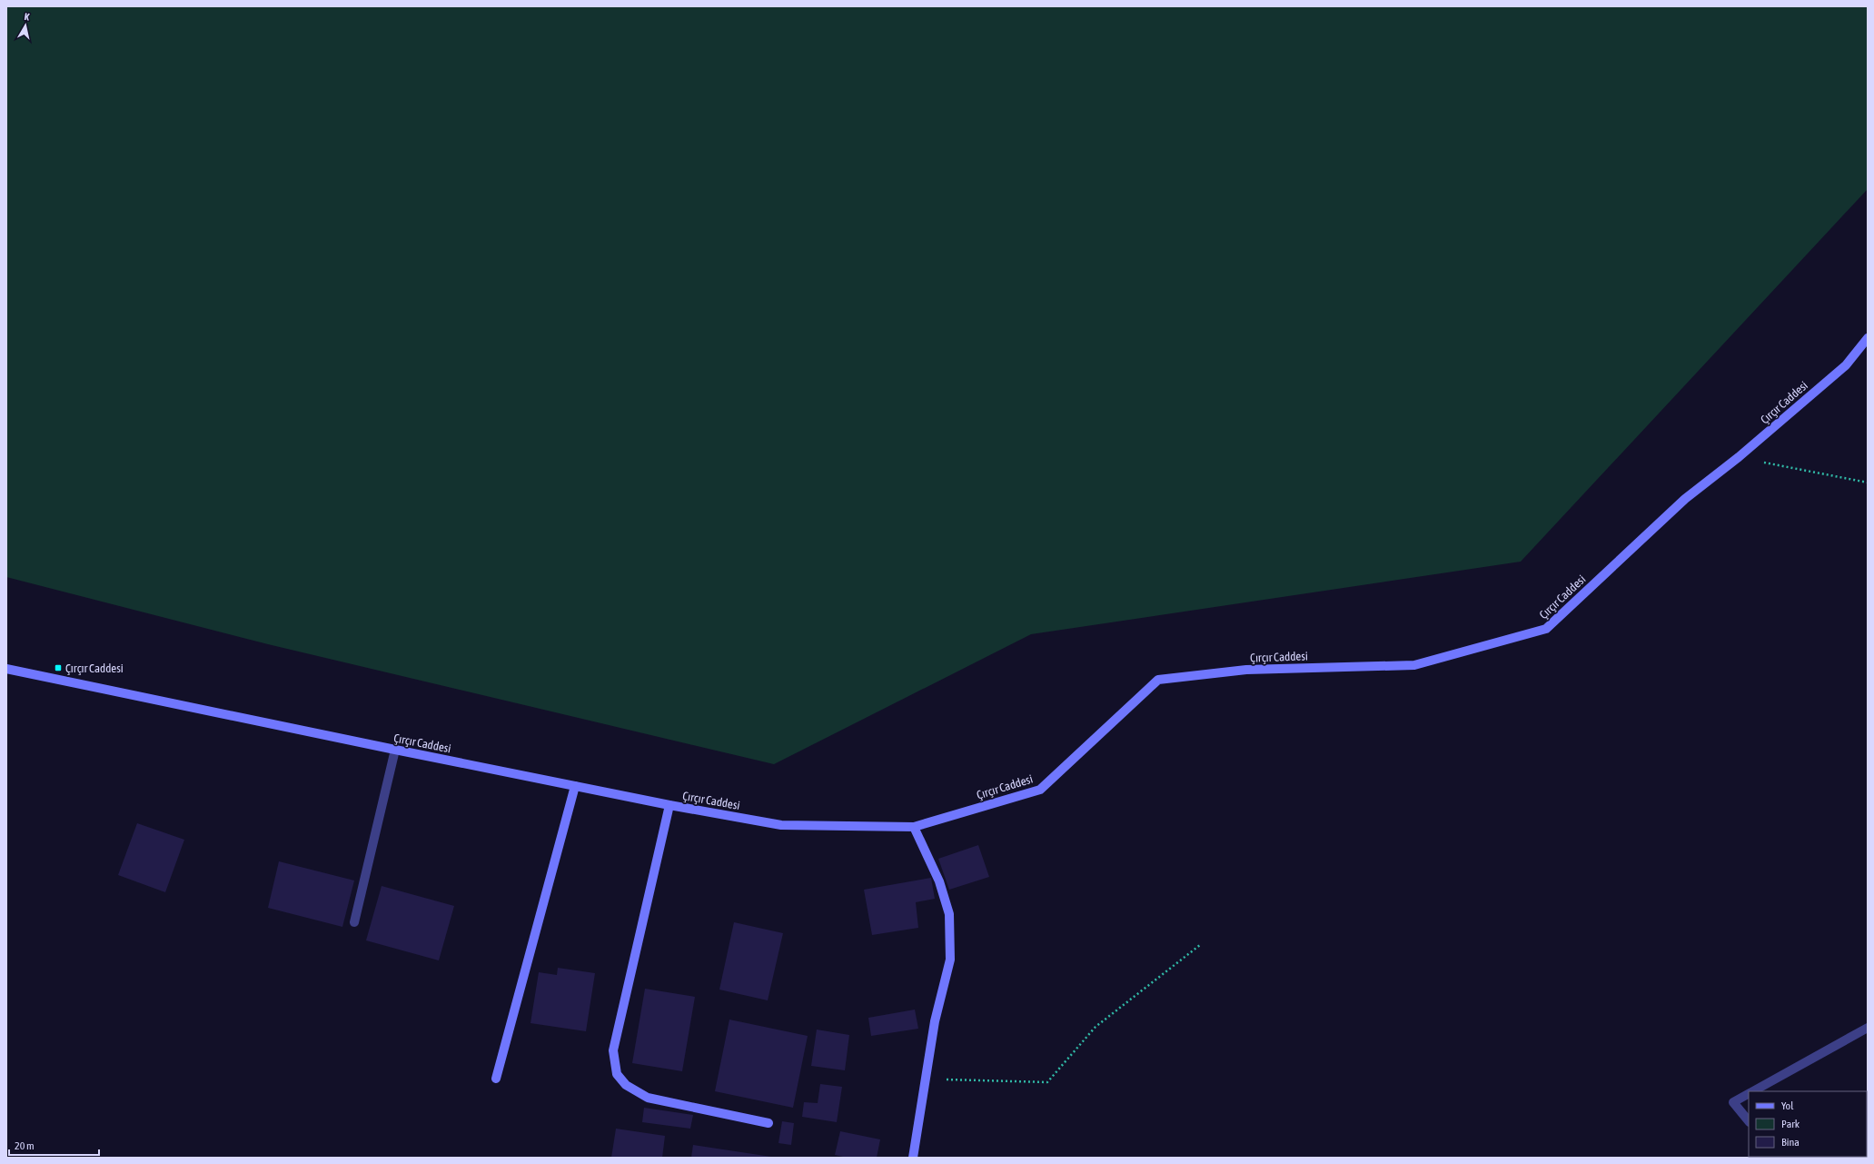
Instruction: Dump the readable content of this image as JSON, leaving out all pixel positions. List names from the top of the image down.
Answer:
{
  "streets": {
    "street": ["Çırçır Caddesi"]
  },
  "places": {
    "transit": ["Çırçır Caddesi"]
  },
  "legend": ["Yol", "Park", "Bina"],
  "scale_bar": "20 m",
  "north": "top"
}
